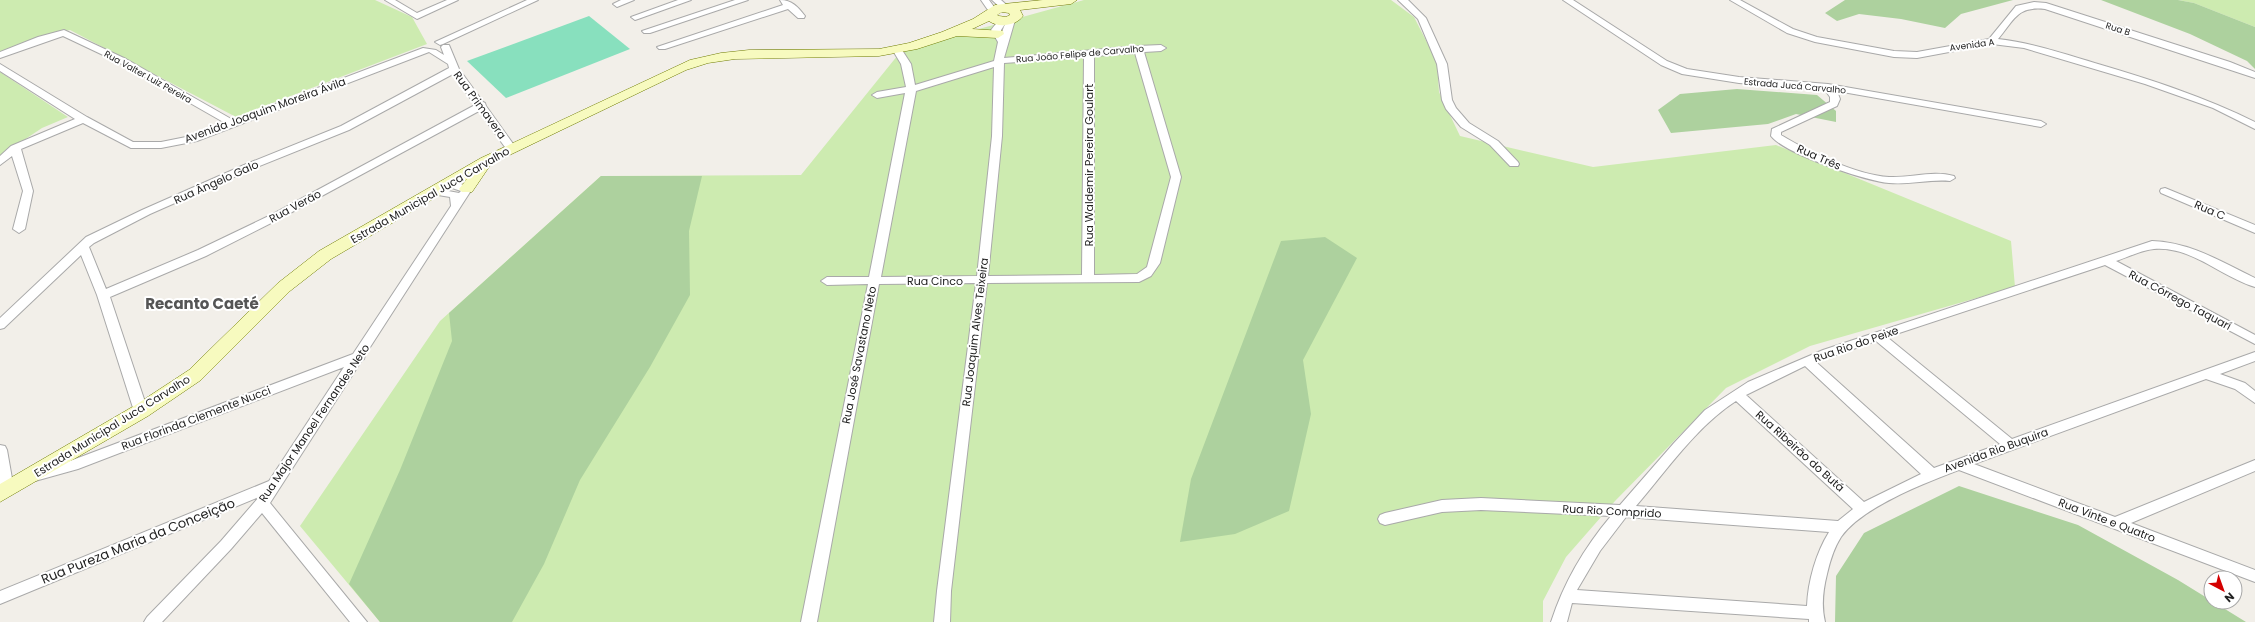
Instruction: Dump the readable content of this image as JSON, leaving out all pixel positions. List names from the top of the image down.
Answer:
{
  "streets": {
    "street": [
      "Rua B",
      "Avenida A",
      "Rua João Felipe de Carvalho",
      "Rua Valter Luiz Pereira",
      "Estrada Jucá Carvalho",
      "Rua Primavera",
      "Avenida Joaquim Moreira Ávila",
      "Rua Três",
      "Rua Waldemir Pereira Goulart",
      "Rua Ângelo Galo",
      "Estrada Municipal Juca Carvalho",
      "Rua Verão",
      "Rua C",
      "Rua Cinco",
      "Rua Córrego Taquarí",
      "Rua Joaquim Alves Teixeira",
      "Rua Rio do Peixe",
      "Rua José Savastano Neto",
      "Rua Florinda Clemente Nucci",
      "Rua Major Manoel Fernandes Neto",
      "Avenida Rio Buquira",
      "Rua Ribeirão do Butá",
      "Rua Rio Comprido",
      "Rua Vinte e Quatro",
      "Rua Pureza Maria da Conceição"
    ]
  },
  "crossings": [
    ["Rua B", "Avenida A"],
    ["Rua João Felipe de Carvalho", "Rua Waldemir Pereira Goulart"],
    ["Rua João Felipe de Carvalho", "Rua Cinco"],
    ["Rua João Felipe de Carvalho", "Rua Joaquim Alves Teixeira"],
    ["Rua João Felipe de Carvalho", "Rua José Savastano Neto"],
    ["Rua Valter Luiz Pereira", "Avenida Joaquim Moreira Ávila"],
    ["Estrada Jucá Carvalho", "Rua Três"],
    ["Rua Primavera", "Avenida Joaquim Moreira Ávila"],
    ["Rua Primavera", "Rua Ângelo Galo"],
    ["Rua Primavera", "Estrada Municipal Juca Carvalho"],
    ["Rua Primavera", "Rua Verão"],
    ["Rua Waldemir Pereira Goulart", "Rua Cinco"],
    ["Estrada Municipal Juca Carvalho", "Rua Florinda Clemente Nucci"],
    ["Rua Cinco", "Rua Joaquim Alves Teixeira"],
    ["Rua Cinco", "Rua José Savastano Neto"],
    ["Rua Córrego Taquarí", "Rua Rio do Peixe"],
    ["Rua Rio do Peixe", "Rua Ribeirão do Butá"],
    ["Rua Rio do Peixe", "Rua Rio Comprido"],
    ["Rua Florinda Clemente Nucci", "Rua Major Manoel Fernandes Neto"],
    ["Rua Major Manoel Fernandes Neto", "Rua Pureza Maria da Conceição"],
    ["Avenida Rio Buquira", "Rua Ribeirão do Butá"],
    ["Avenida Rio Buquira", "Rua Rio Comprido"],
    ["Avenida Rio Buquira", "Rua Vinte e Quatro"]
  ],
  "districts": ["Recanto Caeté"],
  "north": "bottom right"
}
